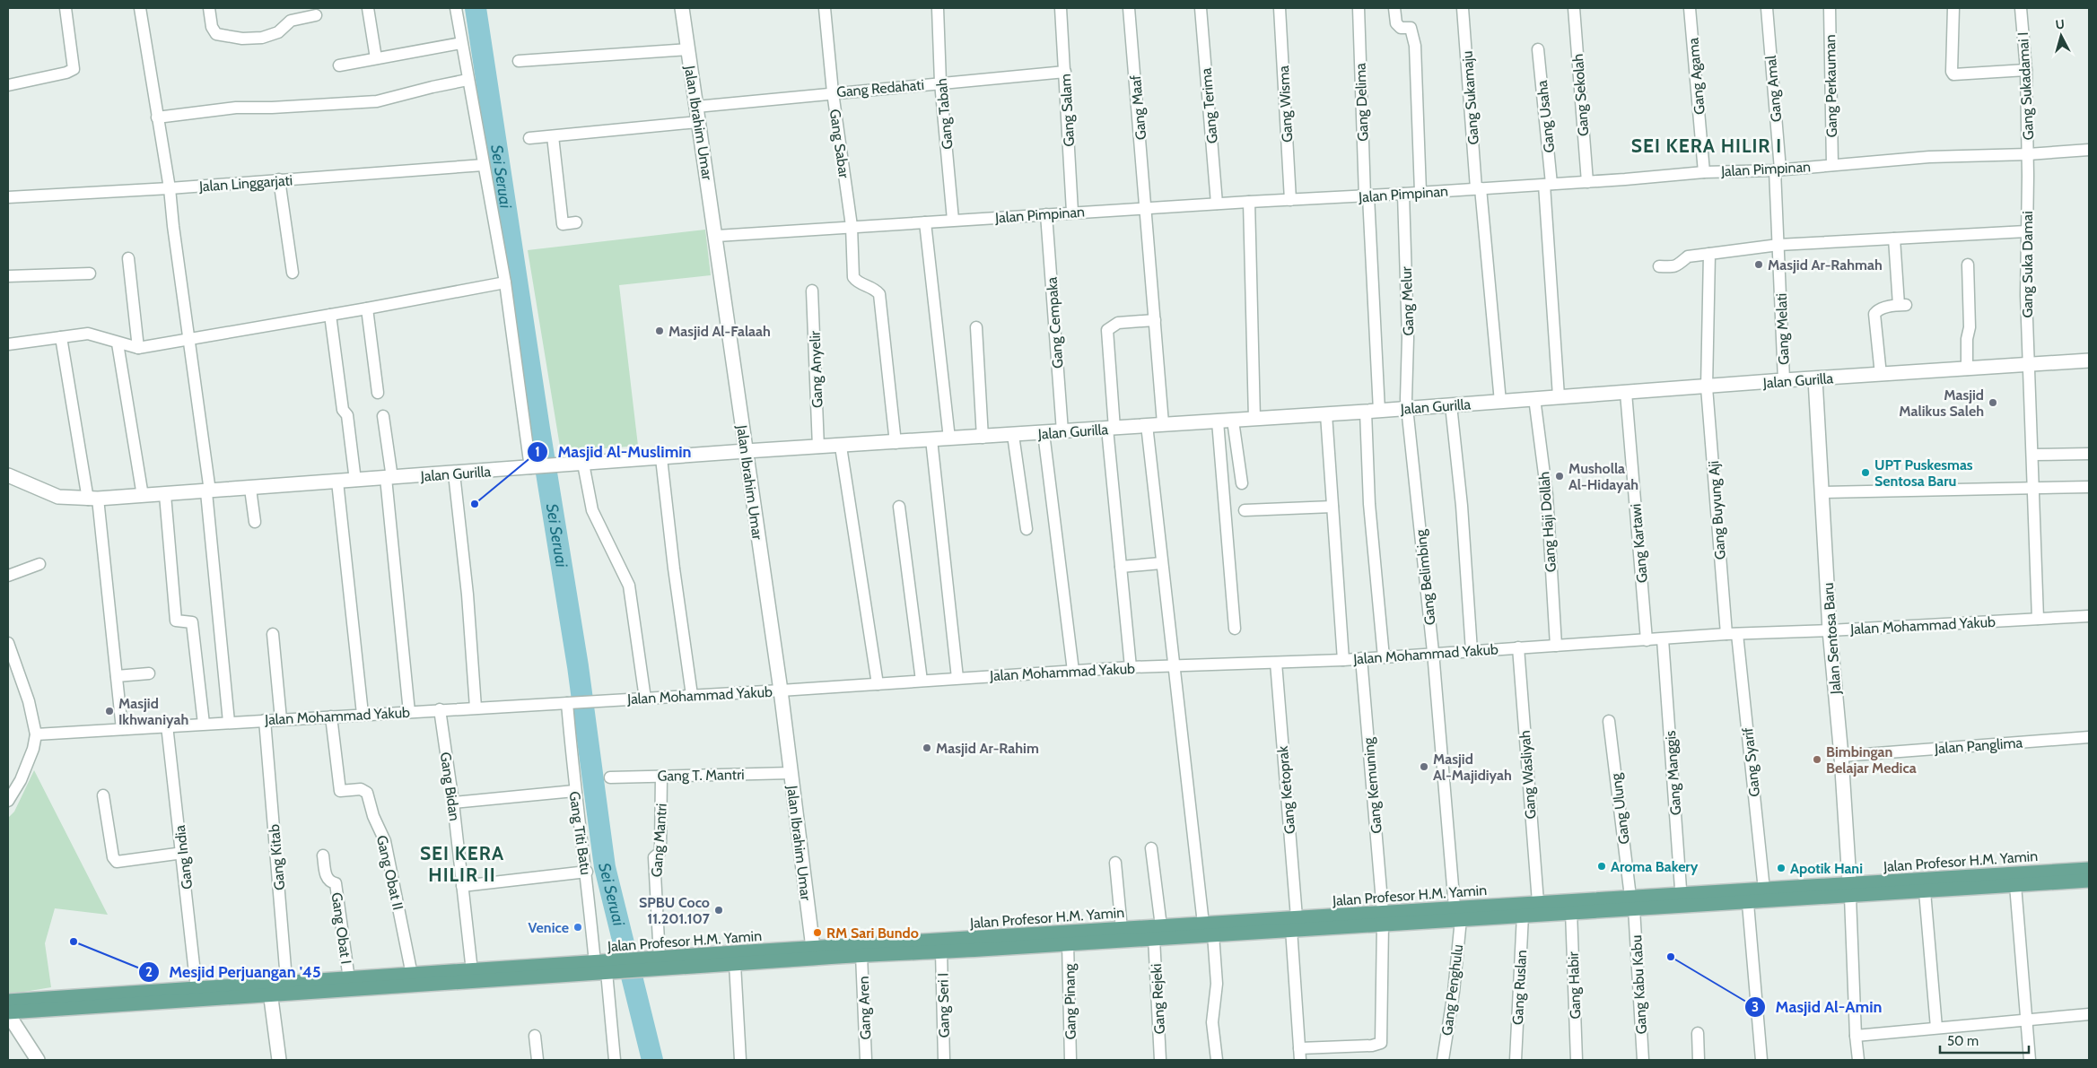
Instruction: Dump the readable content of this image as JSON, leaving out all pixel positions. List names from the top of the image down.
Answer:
{
  "streets": {
    "main road": ["Jalan Profesor H.M. Yamin"],
    "street": [
      "Gang Agama",
      "Gang Perkauman",
      "Gang Sukadamai I",
      "Gang Redahati",
      "Gang Amal",
      "Gang Sekolah",
      "Gang Sukamaju",
      "Gang Delima",
      "Gang Wisma",
      "Gang Terima",
      "Gang Maaf",
      "Gang Salam",
      "Gang Tabah",
      "Gang Usaha",
      "Jalan Ibrahim Umar",
      "Gang Sabar",
      "Jalan Pimpinan",
      "Jalan Linggarjati",
      "Gang Suka Damai",
      "Gang Melur",
      "Gang Cempaka",
      "Gang Melati",
      "Gang Anyelir",
      "Jalan Gurilla",
      "Gang Buyung Aji",
      "Gang Haji Dollah",
      "Gang Kartawi",
      "Gang Belimbing",
      "Jalan Mohammad Yakub",
      "Jalan Sentosa Baru",
      "Jalan Panglima",
      "Gang Syarif",
      "Gang Manggis",
      "Gang T. Mantri",
      "Gang Wasliyah",
      "Gang Kemuning",
      "Gang Bidan",
      "Gang Ketoprak",
      "Gang Ulung",
      "Gang Titi Batu",
      "Gang Mantri",
      "Gang India",
      "Gang Kitab",
      "Gang Obat II",
      "Gang Obat I",
      "Gang Kabu Kabu",
      "Gang Habir",
      "Gang Ruslan",
      "Gang Penghulu",
      "Gang Rejeki",
      "Gang Pinang",
      "Gang Seri I",
      "Gang Aren"
    ]
  },
  "crossings": [
    ["Gang Agama", "Jalan Pimpinan"],
    ["Gang Perkauman", "Jalan Pimpinan"],
    ["Gang Sukadamai I", "Jalan Pimpinan"],
    ["Gang Sukadamai I", "Gang Suka Damai"],
    ["Gang Redahati", "Gang Salam"],
    ["Gang Redahati", "Gang Tabah"],
    ["Gang Redahati", "Jalan Ibrahim Umar"],
    ["Gang Redahati", "Gang Sabar"],
    ["Gang Amal", "Jalan Pimpinan"],
    ["Gang Amal", "Gang Melati"],
    ["Gang Sekolah", "Jalan Pimpinan"],
    ["Gang Sukamaju", "Jalan Pimpinan"],
    ["Gang Sukamaju", "Jalan Gurilla"],
    ["Gang Delima", "Jalan Pimpinan"],
    ["Gang Delima", "Jalan Gurilla"],
    ["Gang Delima", "Jalan Mohammad Yakub"],
    ["Gang Wisma", "Jalan Pimpinan"],
    ["Gang Terima", "Jalan Pimpinan"],
    ["Gang Maaf", "Jalan Pimpinan"],
    ["Gang Maaf", "Jalan Gurilla"],
    ["Gang Salam", "Jalan Pimpinan"],
    ["Gang Tabah", "Jalan Pimpinan"],
    ["Gang Usaha", "Jalan Pimpinan"],
    ["Gang Usaha", "Jalan Gurilla"],
    ["Jalan Ibrahim Umar", "Jalan Pimpinan"],
    ["Jalan Ibrahim Umar", "Jalan Gurilla"],
    ["Jalan Ibrahim Umar", "Jalan Mohammad Yakub"],
    ["Jalan Ibrahim Umar", "Gang T. Mantri"],
    ["Jalan Ibrahim Umar", "Jalan Profesor H.M. Yamin"],
    ["Gang Sabar", "Jalan Pimpinan"],
    ["Gang Sabar", "Jalan Gurilla"],
    ["Jalan Pimpinan", "Gang Suka Damai"],
    ["Jalan Pimpinan", "Gang Melur"],
    ["Jalan Pimpinan", "Gang Cempaka"],
    ["Jalan Pimpinan", "Gang Melati"],
    ["Gang Suka Damai", "Jalan Gurilla"],
    ["Gang Suka Damai", "Jalan Mohammad Yakub"],
    ["Gang Melur", "Jalan Gurilla"],
    ["Gang Melur", "Gang Belimbing"],
    ["Gang Cempaka", "Jalan Gurilla"],
    ["Gang Melati", "Jalan Gurilla"],
    ["Gang Anyelir", "Jalan Gurilla"],
    ["Jalan Gurilla", "Gang Buyung Aji"],
    ["Jalan Gurilla", "Gang Haji Dollah"],
    ["Jalan Gurilla", "Gang Kartawi"],
    ["Jalan Gurilla", "Gang Belimbing"],
    ["Jalan Gurilla", "Jalan Sentosa Baru"],
    ["Gang Buyung Aji", "Jalan Mohammad Yakub"],
    ["Gang Buyung Aji", "Gang Syarif"],
    ["Gang Haji Dollah", "Jalan Mohammad Yakub"],
    ["Gang Kartawi", "Jalan Mohammad Yakub"],
    ["Gang Belimbing", "Jalan Mohammad Yakub"],
    ["Gang Belimbing", "Jalan Profesor H.M. Yamin"],
    ["Gang Belimbing", "Gang Penghulu"],
    ["Jalan Mohammad Yakub", "Jalan Sentosa Baru"],
    ["Jalan Mohammad Yakub", "Gang Syarif"],
    ["Jalan Mohammad Yakub", "Gang Manggis"],
    ["Jalan Mohammad Yakub", "Gang Wasliyah"],
    ["Jalan Mohammad Yakub", "Gang Kemuning"],
    ["Jalan Mohammad Yakub", "Gang Bidan"],
    ["Jalan Mohammad Yakub", "Gang Ketoprak"],
    ["Jalan Mohammad Yakub", "Gang Titi Batu"],
    ["Jalan Mohammad Yakub", "Gang India"],
    ["Jalan Mohammad Yakub", "Gang Kitab"],
    ["Jalan Mohammad Yakub", "Gang Obat II"],
    ["Jalan Sentosa Baru", "Jalan Panglima"],
    ["Jalan Sentosa Baru", "Jalan Profesor H.M. Yamin"],
    ["Gang Syarif", "Jalan Profesor H.M. Yamin"],
    ["Gang Manggis", "Jalan Profesor H.M. Yamin"],
    ["Gang T. Mantri", "Gang Mantri"],
    ["Gang Wasliyah", "Jalan Profesor H.M. Yamin"],
    ["Gang Kemuning", "Gang Ketoprak"],
    ["Gang Kemuning", "Jalan Profesor H.M. Yamin"],
    ["Gang Bidan", "Jalan Profesor H.M. Yamin"],
    ["Gang Ketoprak", "Jalan Profesor H.M. Yamin"],
    ["Gang Ulung", "Jalan Profesor H.M. Yamin"],
    ["Gang Ulung", "Gang Kabu Kabu"],
    ["Gang Titi Batu", "Jalan Profesor H.M. Yamin"],
    ["Gang Mantri", "Jalan Profesor H.M. Yamin"],
    ["Gang India", "Jalan Profesor H.M. Yamin"],
    ["Gang Kitab", "Jalan Profesor H.M. Yamin"],
    ["Jalan Profesor H.M. Yamin", "Gang Obat II"],
    ["Jalan Profesor H.M. Yamin", "Gang Obat I"],
    ["Jalan Profesor H.M. Yamin", "Gang Kabu Kabu"],
    ["Jalan Profesor H.M. Yamin", "Gang Habir"],
    ["Jalan Profesor H.M. Yamin", "Gang Ruslan"],
    ["Jalan Profesor H.M. Yamin", "Gang Penghulu"],
    ["Jalan Profesor H.M. Yamin", "Gang Rejeki"],
    ["Jalan Profesor H.M. Yamin", "Gang Pinang"],
    ["Jalan Profesor H.M. Yamin", "Gang Seri I"],
    ["Jalan Profesor H.M. Yamin", "Gang Aren"]
  ],
  "districts": ["SEI KERA HILIR I", "SEI KERA HILIR II"],
  "water": ["Sei Seruai"],
  "places": [
    "Masjid Ar-Rahmah",
    "Masjid Al-Falaah",
    "Masjid Malikus Saleh",
    "UPT Puskesmas Sentosa Baru",
    "Musholla Al-Hidayah",
    "Masjid Al-Muslimin",
    "Masjid Ikhwaniyah",
    "Masjid Ar-Rahim",
    "Bimbingan Belajar Medica",
    "Masjid Al-Majidiyah",
    "Aroma Bakery",
    "Apotik Hani",
    "SPBU Coco 11.201.107",
    "Venice",
    "RM Sari Bundo",
    "Mesjid Perjuangan '45",
    "Masjid Al-Amin"
  ],
  "scale_bar": "50 m",
  "north": "top"
}
